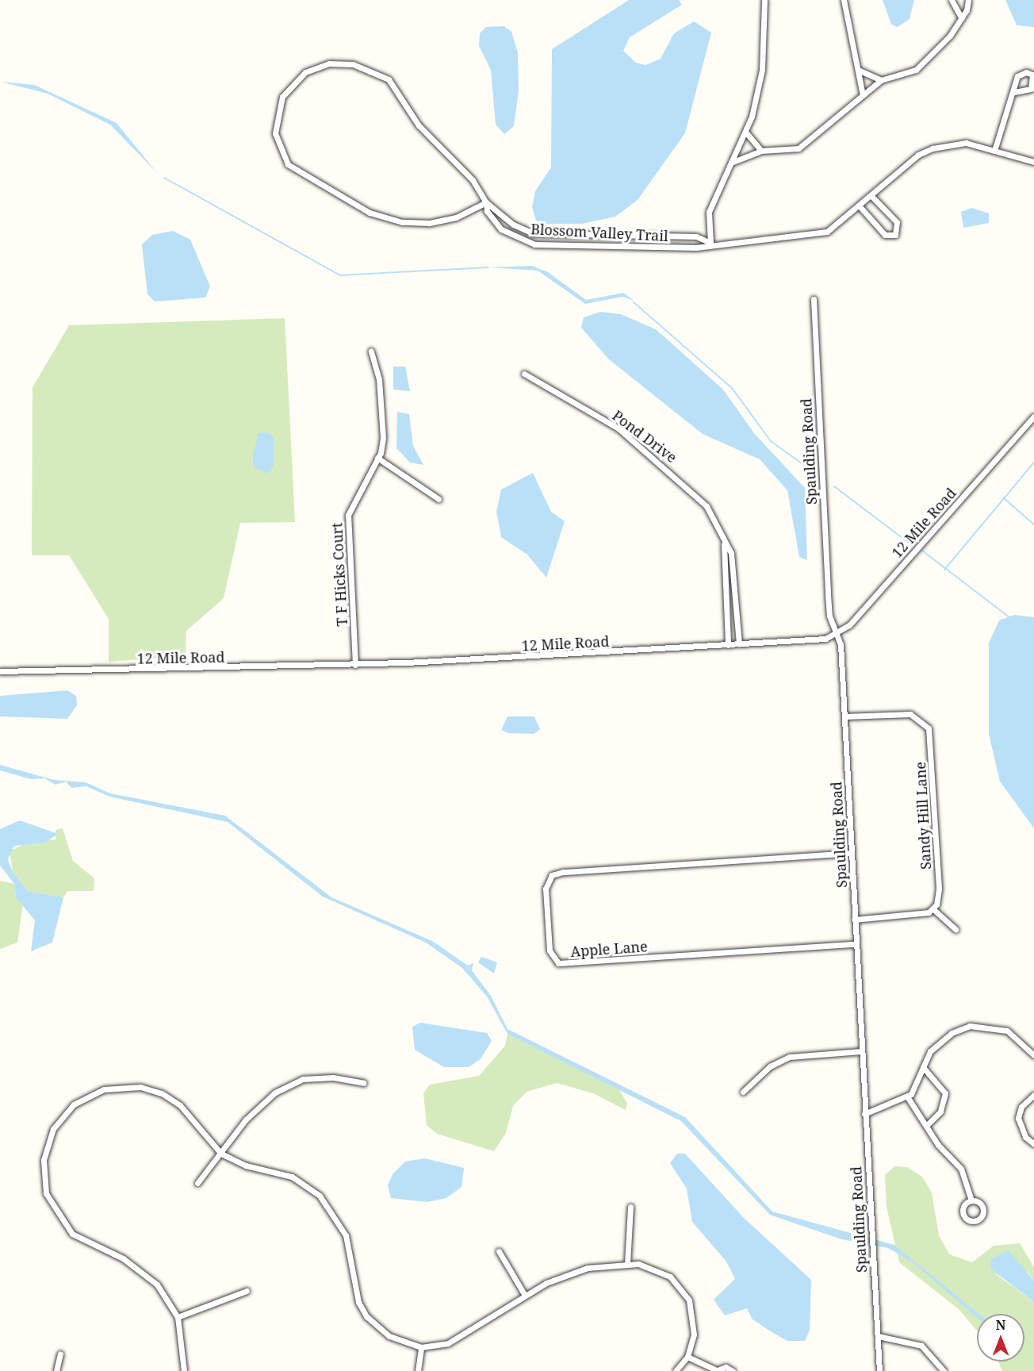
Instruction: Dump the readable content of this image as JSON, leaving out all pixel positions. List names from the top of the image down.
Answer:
{
  "streets": {
    "street": [
      "Blossom Valley Trail",
      "Pond Drive",
      "Spaulding Road",
      "12 Mile Road",
      "T F Hicks Court",
      "Sandy Hill Lane",
      "Apple Lane"
    ]
  },
  "crossings": [
    ["Pond Drive", "12 Mile Road"],
    ["Spaulding Road", "12 Mile Road"],
    ["Spaulding Road", "Sandy Hill Lane"],
    ["Spaulding Road", "Apple Lane"],
    ["12 Mile Road", "T F Hicks Court"]
  ],
  "north": "top"
}
